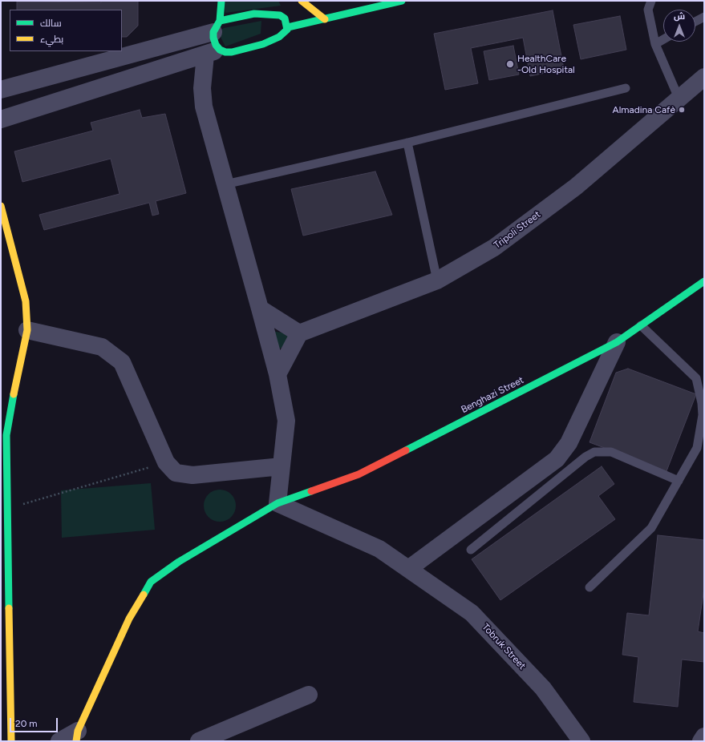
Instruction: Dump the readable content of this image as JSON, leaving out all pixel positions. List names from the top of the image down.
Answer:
{
  "streets": {
    "street": ["Tripoli Street", "Benghazi Street", "Tobruk Street"]
  },
  "crossings": [
    ["Benghazi Street", "Tobruk Street"]
  ],
  "places": ["HealthCare -Old Hospital", "Almadina Cafè"],
  "legend": ["سالك", "بطيء"],
  "scale_bar": "20 m",
  "north": "top"
}
